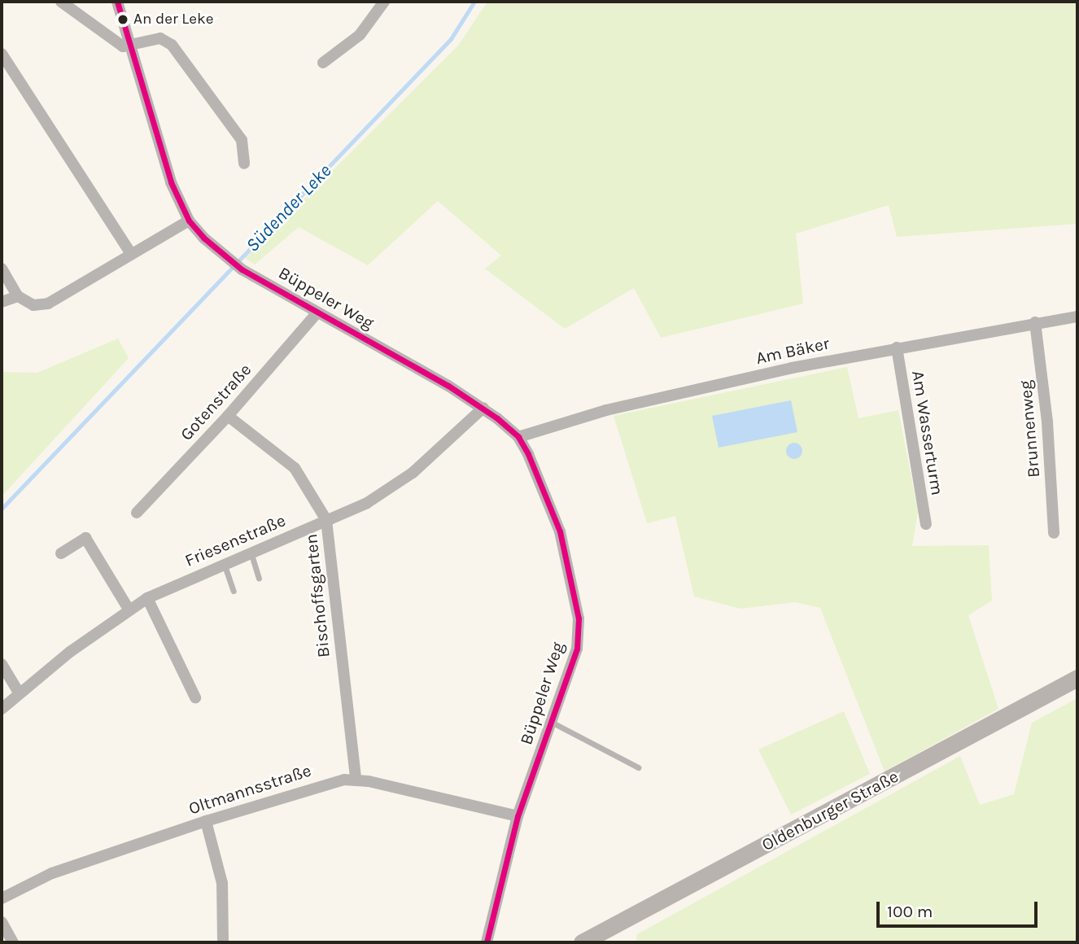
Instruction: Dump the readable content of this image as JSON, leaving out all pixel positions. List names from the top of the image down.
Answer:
{
  "streets": {
    "main road": ["Oldenburger Straße"],
    "street": [
      "Büppeler Weg",
      "Am Bäker",
      "Gotenstraße",
      "Brunnenweg",
      "Am Wasserturm",
      "Friesenstraße",
      "Bischoffsgarten",
      "Oltmannsstraße"
    ]
  },
  "crossings": [
    ["Büppeler Weg", "Am Bäker"],
    ["Büppeler Weg", "Gotenstraße"],
    ["Büppeler Weg", "Friesenstraße"],
    ["Büppeler Weg", "Oltmannsstraße"],
    ["Am Bäker", "Brunnenweg"],
    ["Am Bäker", "Am Wasserturm"],
    ["Gotenstraße", "Bischoffsgarten"],
    ["Friesenstraße", "Bischoffsgarten"],
    ["Bischoffsgarten", "Oltmannsstraße"]
  ],
  "water": ["Südender Leke"],
  "places": ["An der Leke"],
  "scale_bar": "100 m"
}
